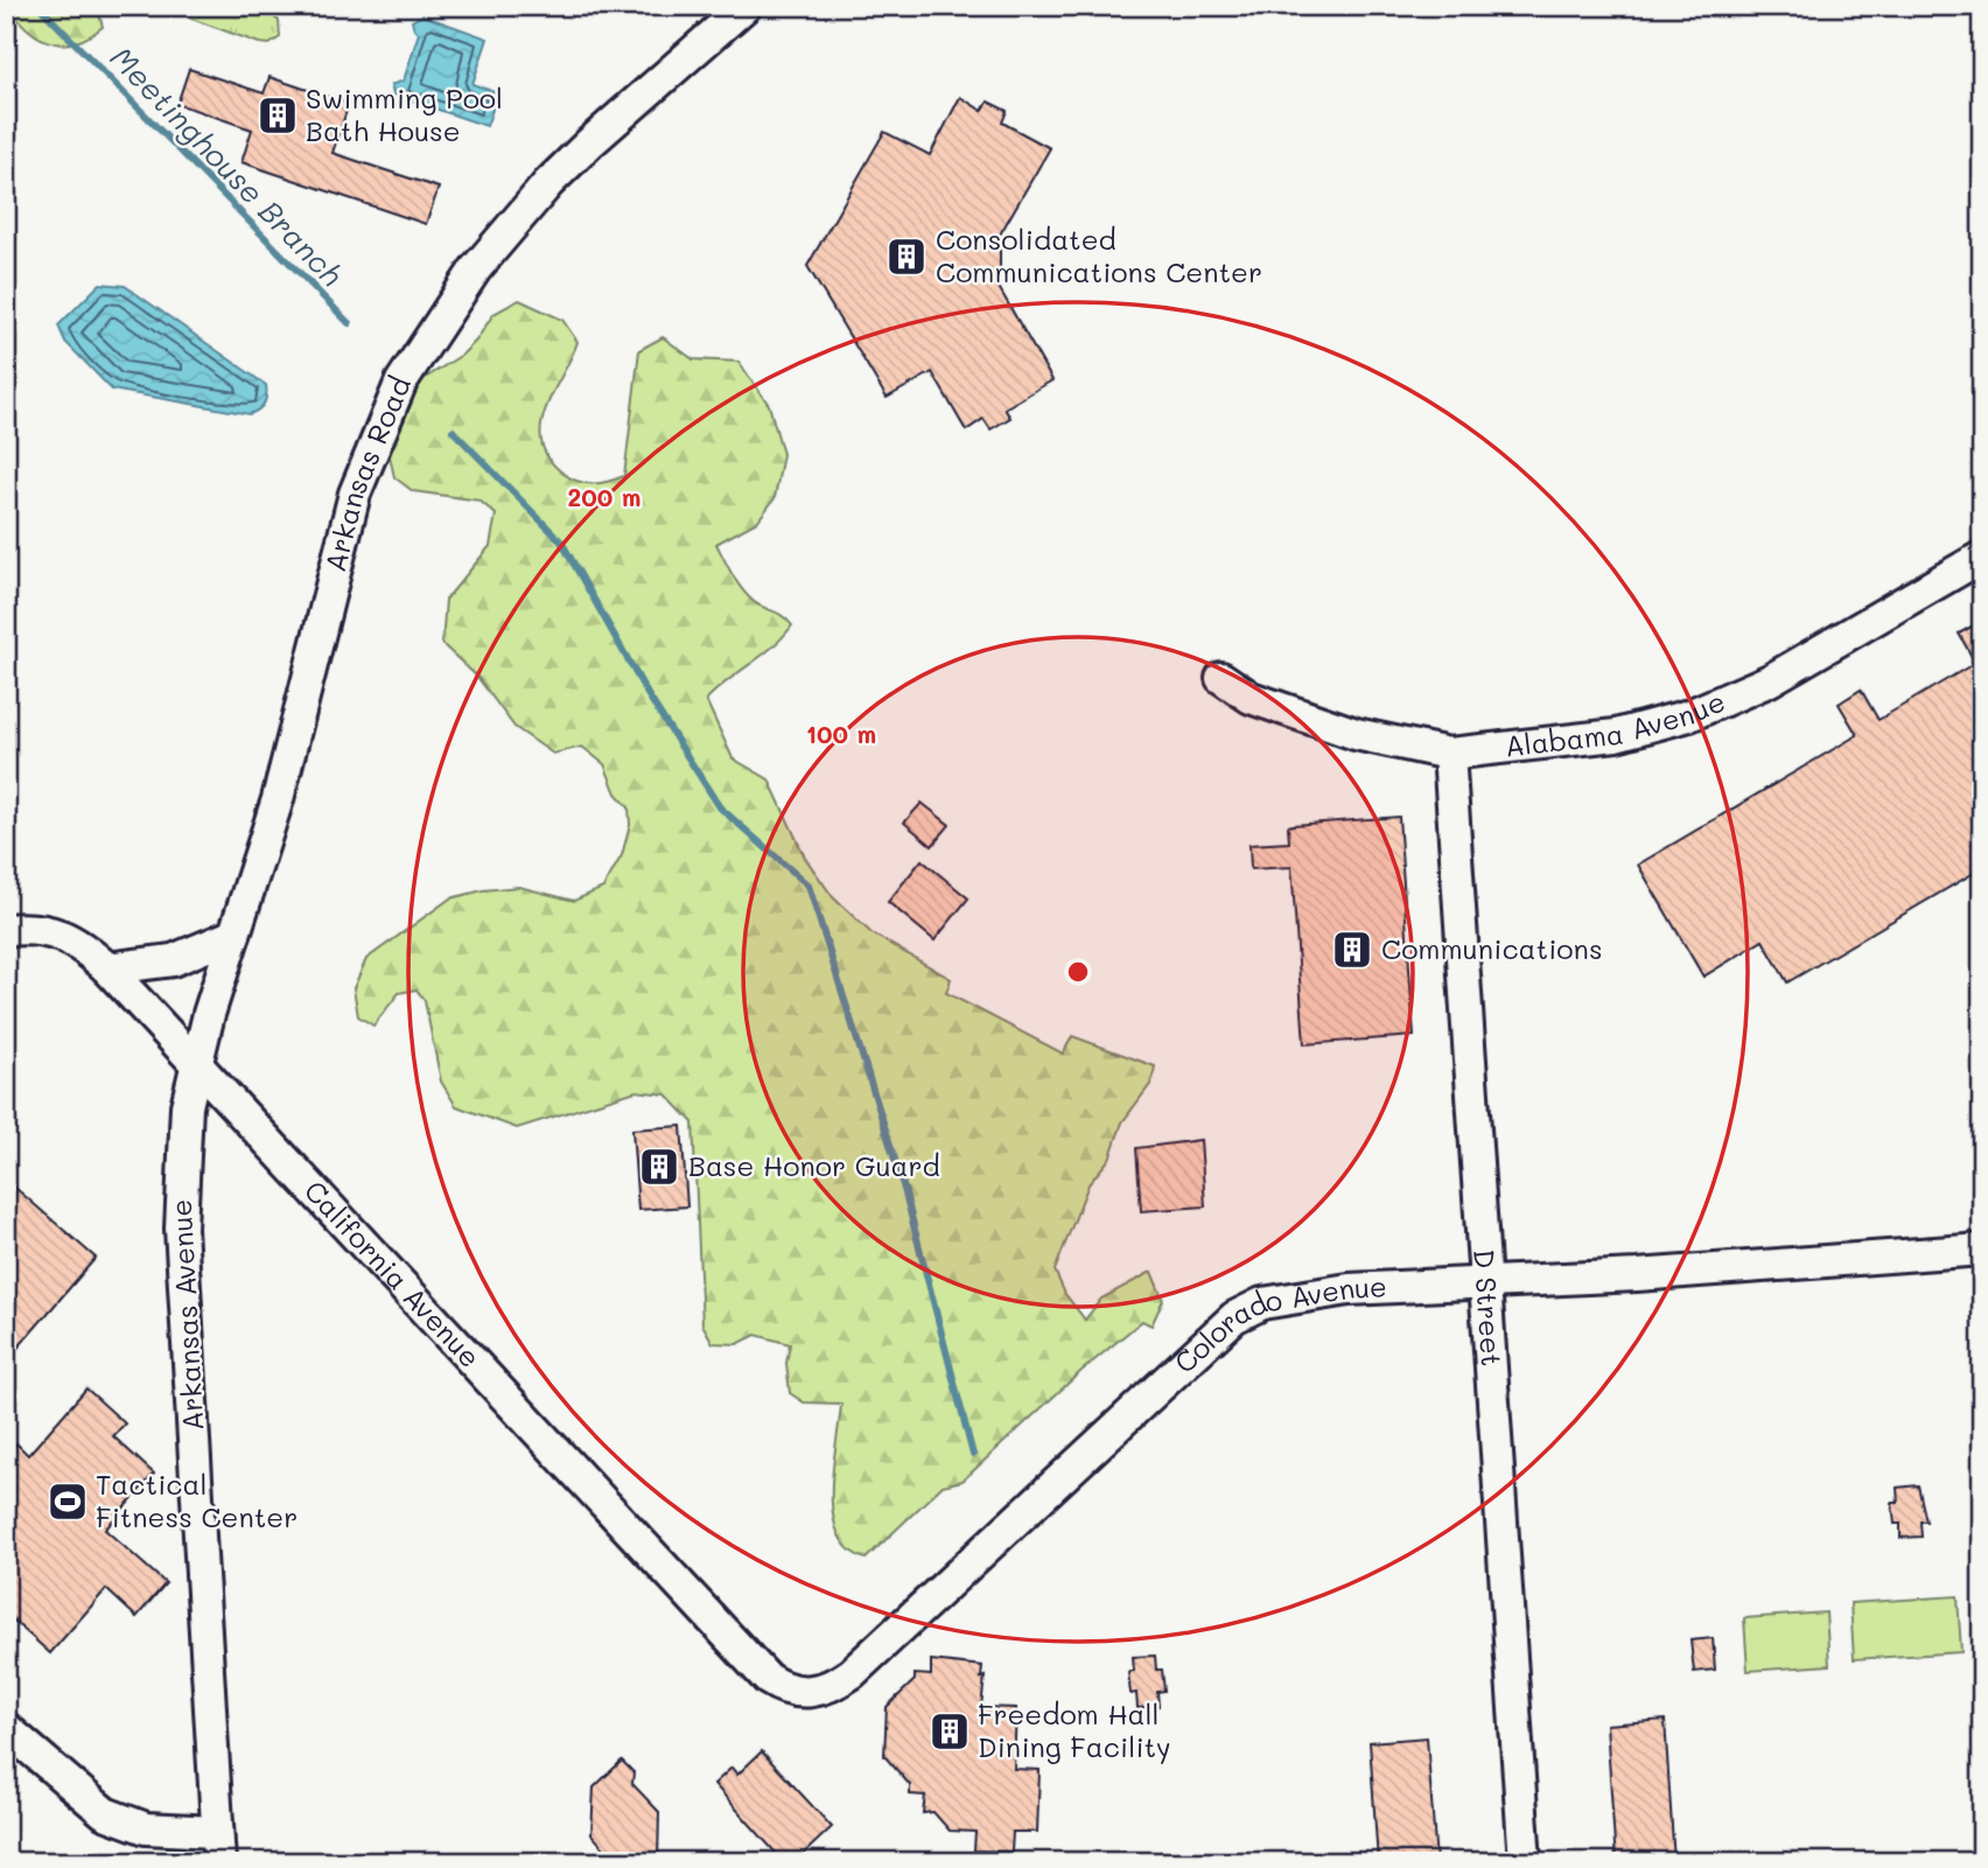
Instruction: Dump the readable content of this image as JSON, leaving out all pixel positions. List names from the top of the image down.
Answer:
{
  "streets": {
    "street": [
      "Arkansas Road",
      "Alabama Avenue",
      "California Avenue",
      "D Street",
      "Arkansas Avenue",
      "Colorado Avenue"
    ]
  },
  "crossings": [
    ["Arkansas Road", "California Avenue"],
    ["Arkansas Road", "Arkansas Avenue"],
    ["Alabama Avenue", "D Street"],
    ["California Avenue", "Arkansas Avenue"],
    ["California Avenue", "Colorado Avenue"],
    ["D Street", "Colorado Avenue"]
  ],
  "water": ["Meetinghouse Branch"],
  "places": {
    "building": [
      "Swimming Pool Bath House",
      "Consolidated Communications Center",
      "Communications",
      "Base Honor Guard",
      "Freedom Hall Dining Facility"
    ],
    "sports": ["Tactical Fitness Center"]
  },
  "rings": ["200 m", "100 m"]
}
